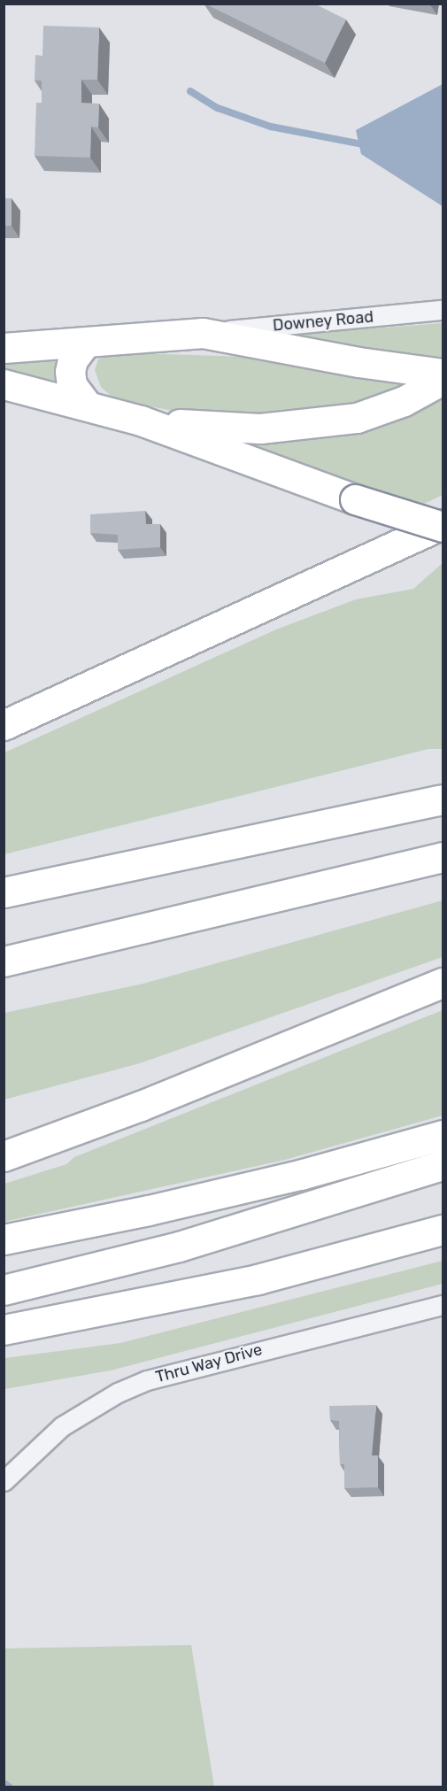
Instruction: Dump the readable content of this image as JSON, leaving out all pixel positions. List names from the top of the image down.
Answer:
{
  "streets": {
    "street": ["Downey Road", "Thru Way Drive"]
  }
}
